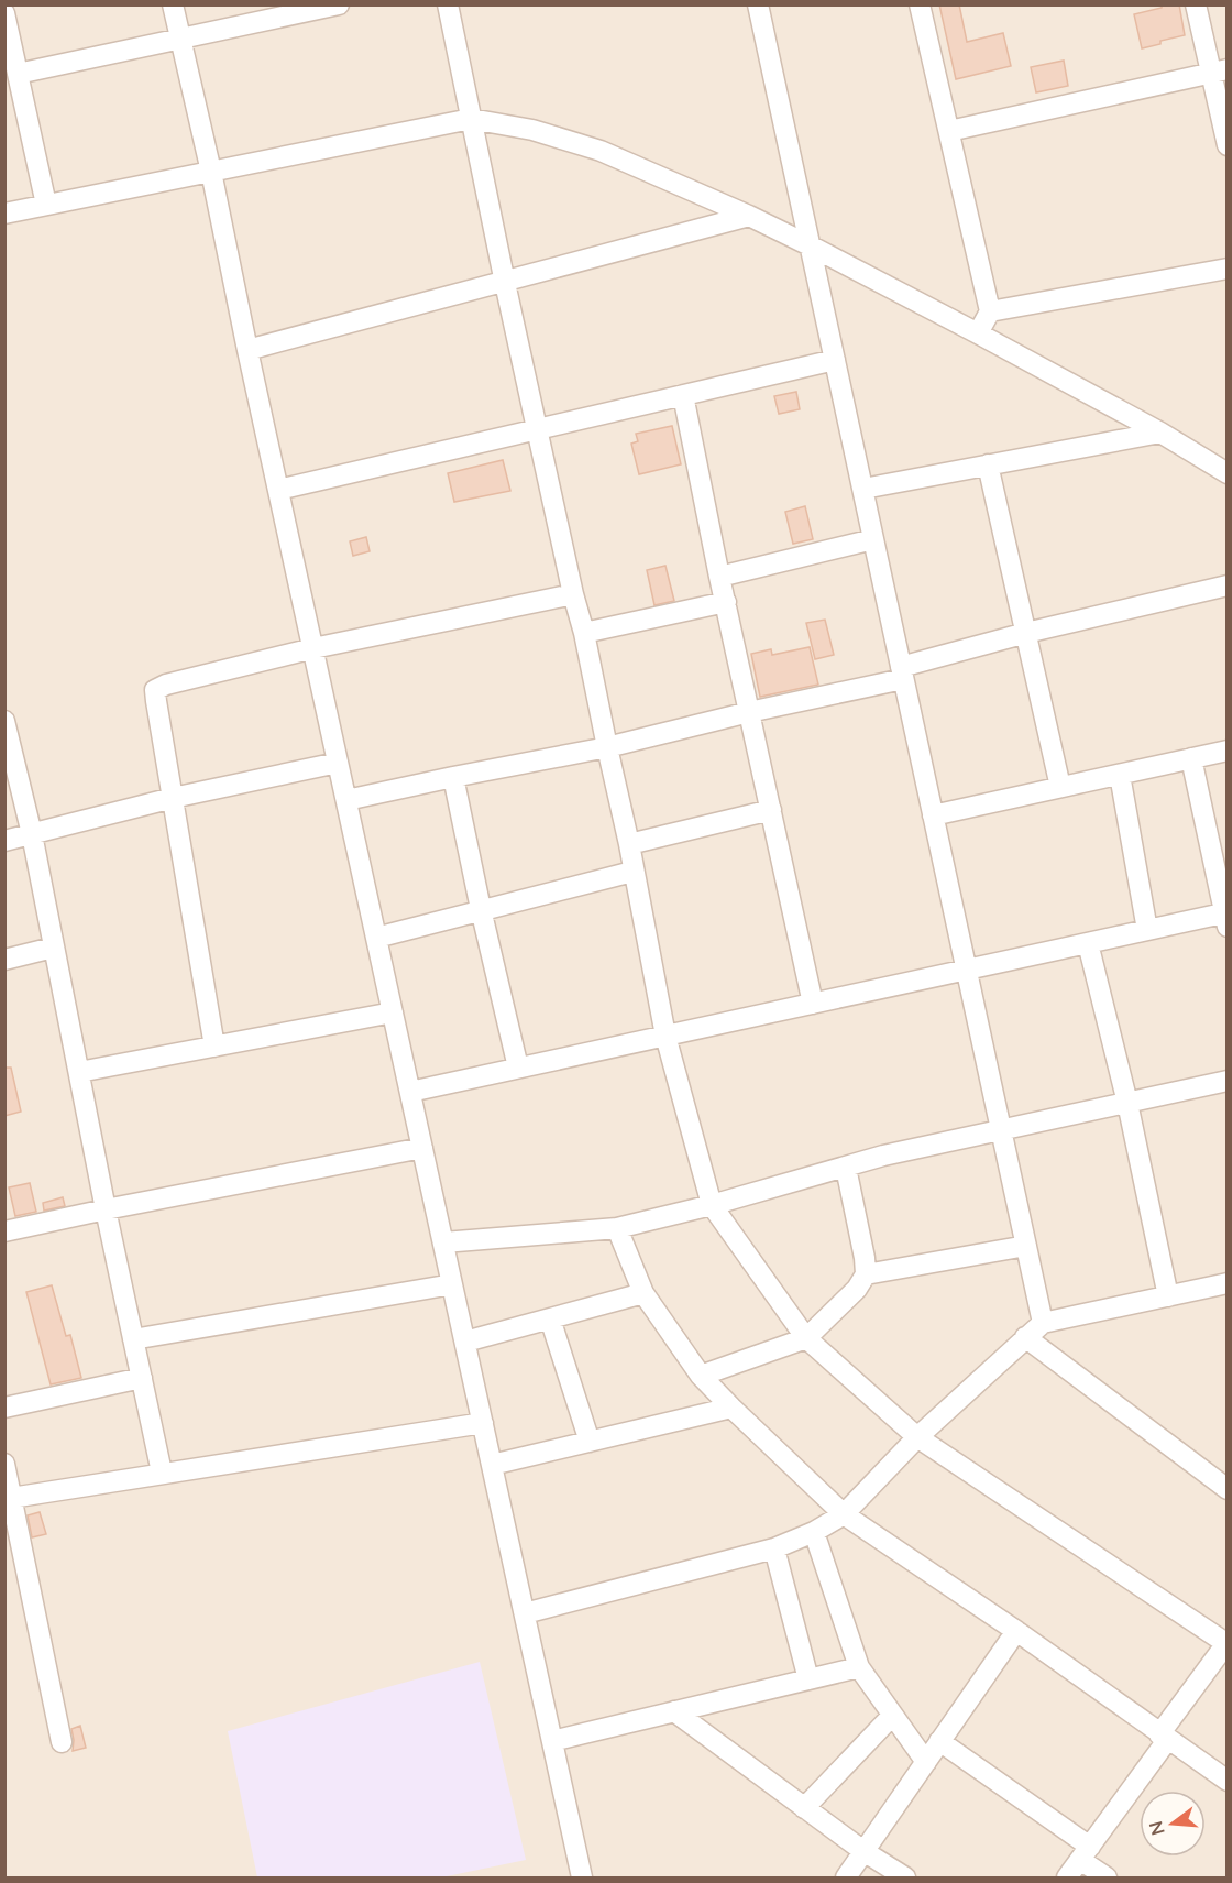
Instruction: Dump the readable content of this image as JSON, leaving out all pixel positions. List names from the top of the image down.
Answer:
{
  "north": "left"
}
